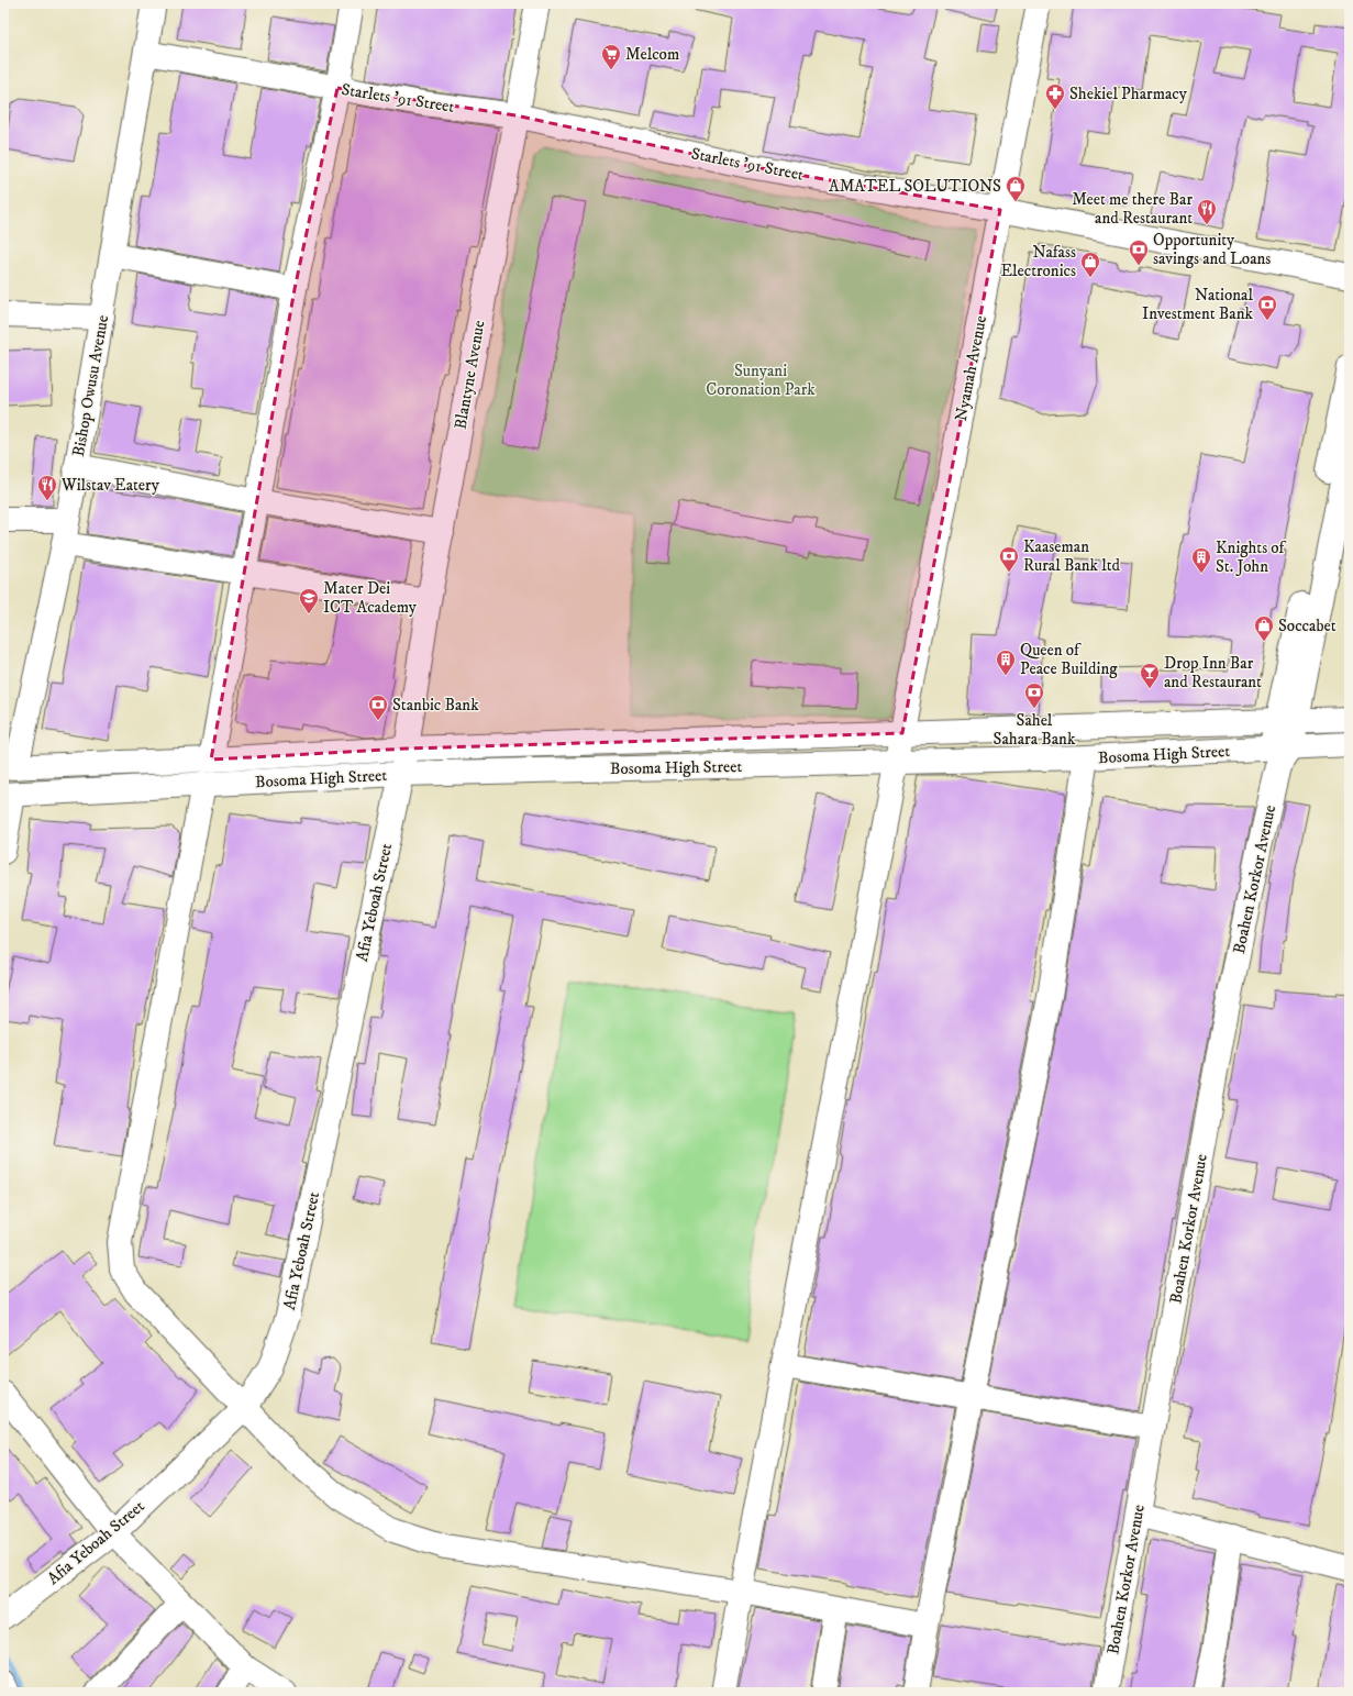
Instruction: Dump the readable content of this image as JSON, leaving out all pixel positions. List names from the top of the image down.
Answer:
{
  "streets": {
    "street": [
      "Starlets '91 Street",
      "Nyamah Avenue",
      "Blantyne Avenue",
      "Bishop Owusu Avenue",
      "Bosoma High Street",
      "Boahen Korkor Avenue",
      "Afia Yeboah Street"
    ]
  },
  "crossings": [
    ["Starlets '91 Street", "Nyamah Avenue"],
    ["Starlets '91 Street", "Blantyne Avenue"],
    ["Starlets '91 Street", "Bishop Owusu Avenue"],
    ["Nyamah Avenue", "Bosoma High Street"],
    ["Blantyne Avenue", "Bosoma High Street"],
    ["Blantyne Avenue", "Afia Yeboah Street"],
    ["Bishop Owusu Avenue", "Bosoma High Street"],
    ["Bosoma High Street", "Boahen Korkor Avenue"],
    ["Bosoma High Street", "Afia Yeboah Street"]
  ],
  "parks": ["Sunyani Coronation Park"],
  "places": {
    "supermarket": ["Melcom"],
    "pharmacy": ["Shekiel Pharmacy"],
    "shop": ["AMATEL SOLUTIONS", "Nafass Electronics", "Soccabet"],
    "restaurant": ["Meet me there Bar and Restaurant", "Wilstav Eatery"],
    "bank": [
      "Opportunity savings and Loans",
      "National Investment Bank",
      "Kaaseman Rural Bank ltd",
      "Sahel Sahara Bank",
      "Stanbic Bank"
    ],
    "building": ["Knights of St. John", "Queen of Peace Building"],
    "school or university": ["Mater Dei ICT Academy"],
    "bar": ["Drop Inn Bar and Restaurant"]
  }
}
